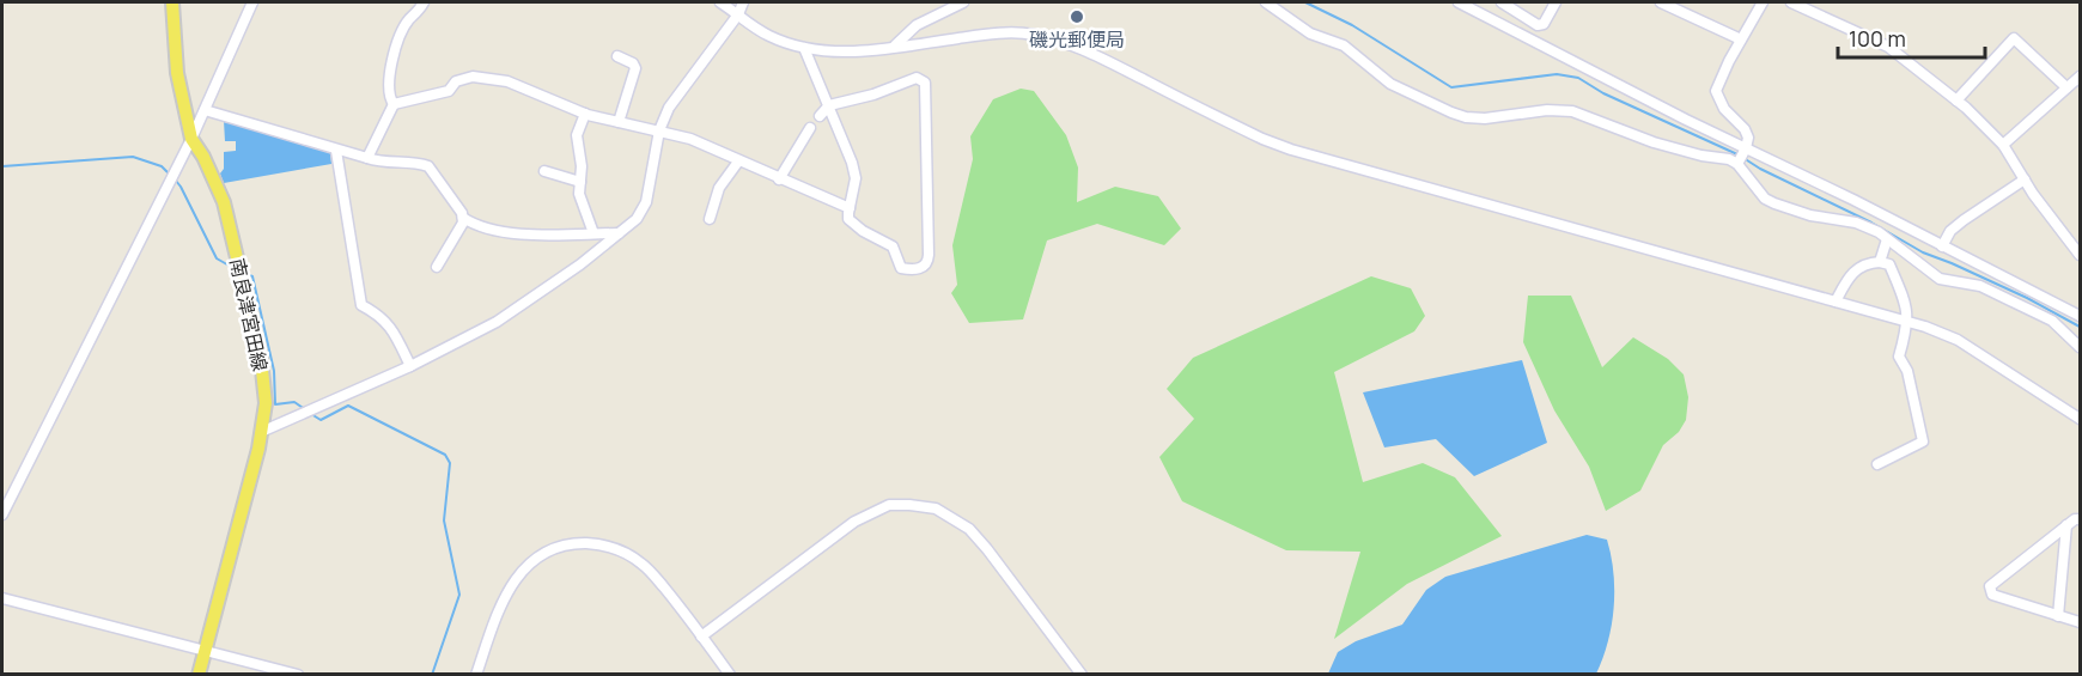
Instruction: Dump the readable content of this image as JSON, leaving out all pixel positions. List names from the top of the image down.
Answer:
{
  "streets": {
    "main road": ["南良津宮田線"]
  },
  "places": ["磯光郵便局"],
  "scale_bar": "100 m"
}
